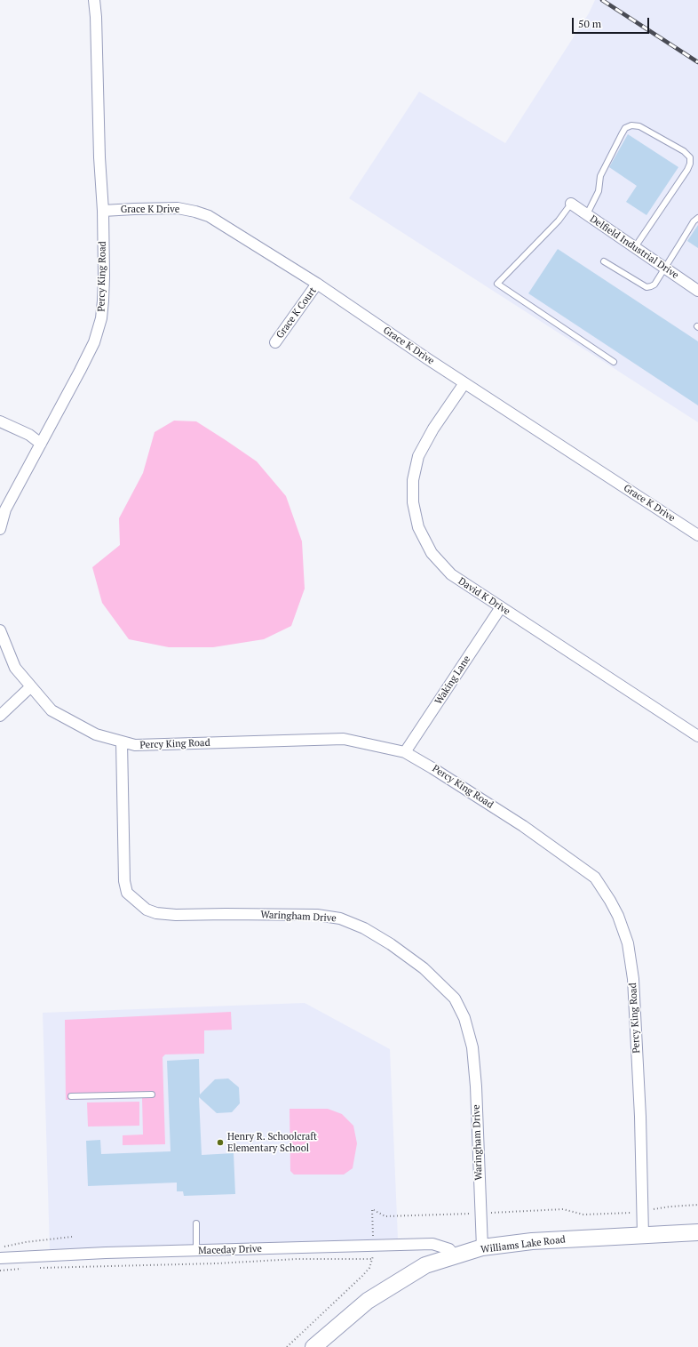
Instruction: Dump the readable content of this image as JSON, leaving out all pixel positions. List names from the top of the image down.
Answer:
{
  "streets": {
    "main road": ["Williams Lake Road"],
    "street": [
      "Grace K Drive",
      "Delfield Industrial Drive",
      "Percy King Road",
      "Grace K Court",
      "David K Drive",
      "Waking Lane",
      "Waringham Drive",
      "Maceday Drive"
    ]
  },
  "crossings": [
    ["Grace K Drive", "Percy King Road"],
    ["Grace K Drive", "Grace K Court"],
    ["Grace K Drive", "David K Drive"],
    ["Percy King Road", "Waking Lane"],
    ["Percy King Road", "Waringham Drive"],
    ["Percy King Road", "Williams Lake Road"],
    ["David K Drive", "Waking Lane"],
    ["Waringham Drive", "Williams Lake Road"],
    ["Williams Lake Road", "Maceday Drive"]
  ],
  "places": ["Henry R. Schoolcraft Elementary School"],
  "scale_bar": "50 m"
}
